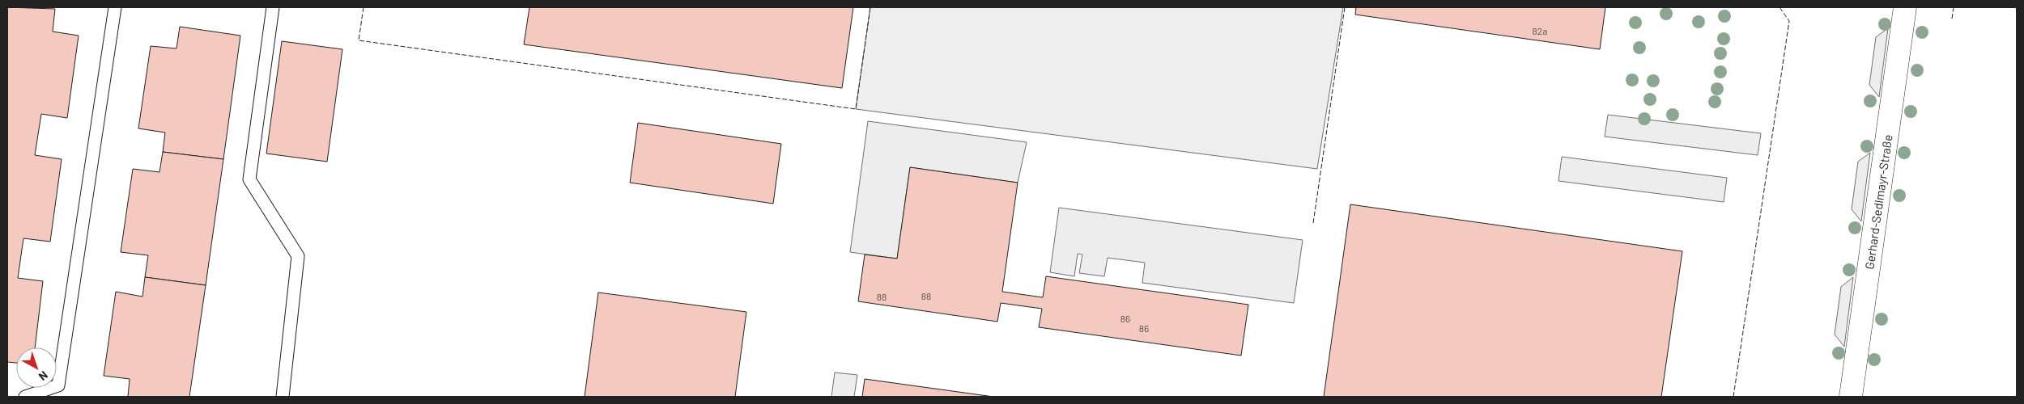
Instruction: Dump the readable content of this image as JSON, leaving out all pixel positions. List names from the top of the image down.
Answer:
{
  "streets": {
    "street": ["Gerhard-Sedlmayr-Straße"]
  },
  "house_numbers": [
    "82a",
    "88",
    "88",
    "86",
    "86"
  ],
  "north": "bottom right"
}
